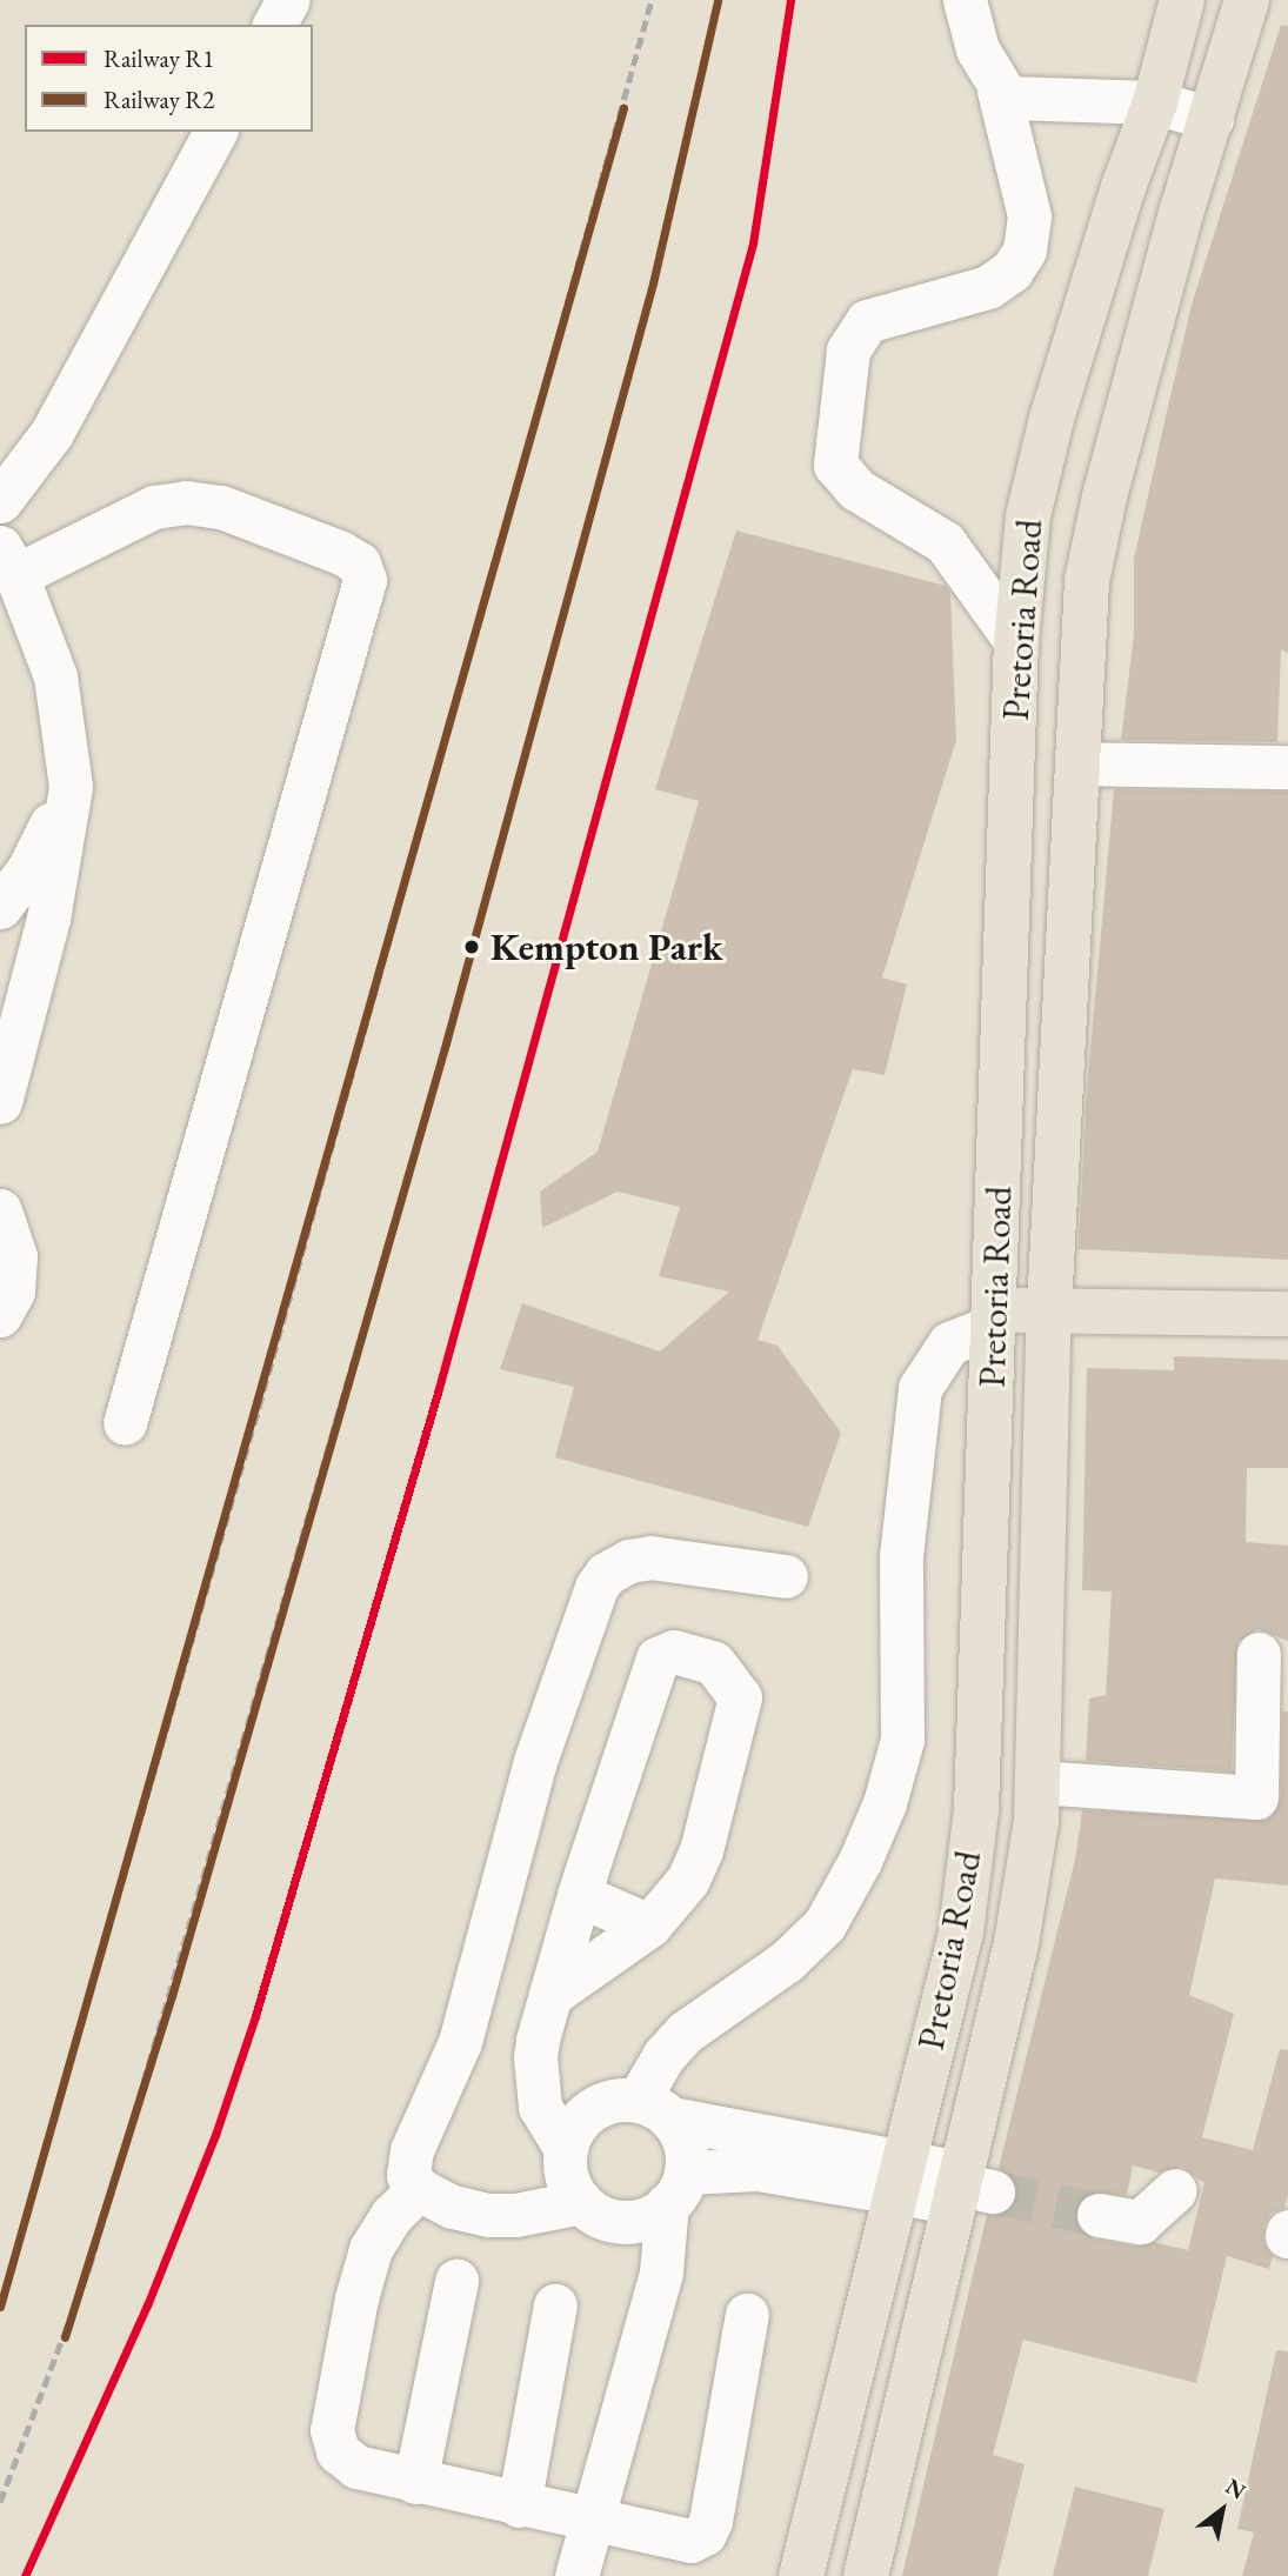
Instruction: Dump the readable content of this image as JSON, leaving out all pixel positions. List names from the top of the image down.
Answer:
{
  "streets": {
    "main road": ["Pretoria Road"]
  },
  "places": ["Kempton Park"],
  "lines": ["rail line R1", "rail line R2"],
  "legend": ["Railway R1", "Railway R2"],
  "north": "top right"
}
